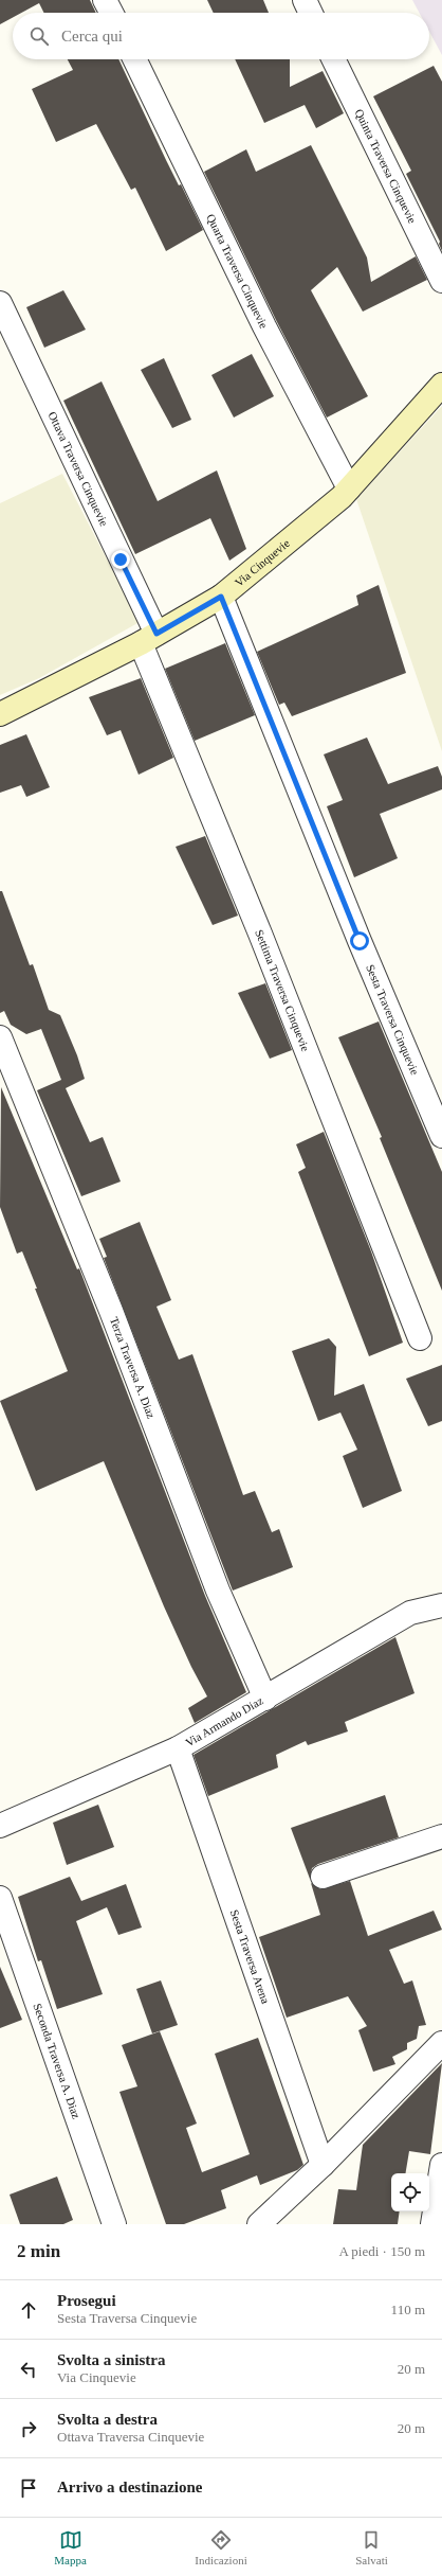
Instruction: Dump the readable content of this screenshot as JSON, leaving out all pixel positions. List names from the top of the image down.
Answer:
{
  "streets": {
    "street": [
      "Quinta Traversa Cinquevie",
      "Quarta Traversa Cinquevie",
      "Ottava Traversa Cinquevie",
      "Via Cinquevie",
      "Settima Traversa Cinquevie",
      "Sesta Traversa Cinquevie",
      "Terza Traversa A. Diaz",
      "Via Armando Diaz",
      "Sesta Traversa Arena",
      "Seconda Traversa A. Diaz"
    ]
  },
  "crossings": [
    ["Quarta Traversa Cinquevie", "Via Cinquevie"],
    ["Ottava Traversa Cinquevie", "Via Cinquevie"],
    ["Ottava Traversa Cinquevie", "Settima Traversa Cinquevie"],
    ["Via Cinquevie", "Settima Traversa Cinquevie"],
    ["Via Cinquevie", "Sesta Traversa Cinquevie"],
    ["Terza Traversa A. Diaz", "Via Armando Diaz"],
    ["Via Armando Diaz", "Sesta Traversa Arena"]
  ],
  "page": {
    "search": "Cerca qui",
    "heading": ["2 min", "A piedi · 150 m"],
    "list": [
      ["Prosegui", "Sesta Traversa Cinquevie", "110 m"],
      ["Svolta a sinistra", "Via Cinquevie", "20 m"],
      ["Svolta a destra", "Ottava Traversa Cinquevie", "20 m"],
      "Arrivo a destinazione"
    ],
    "nav": ["Mappa", "Indicazioni", "Salvati"]
  }
}
